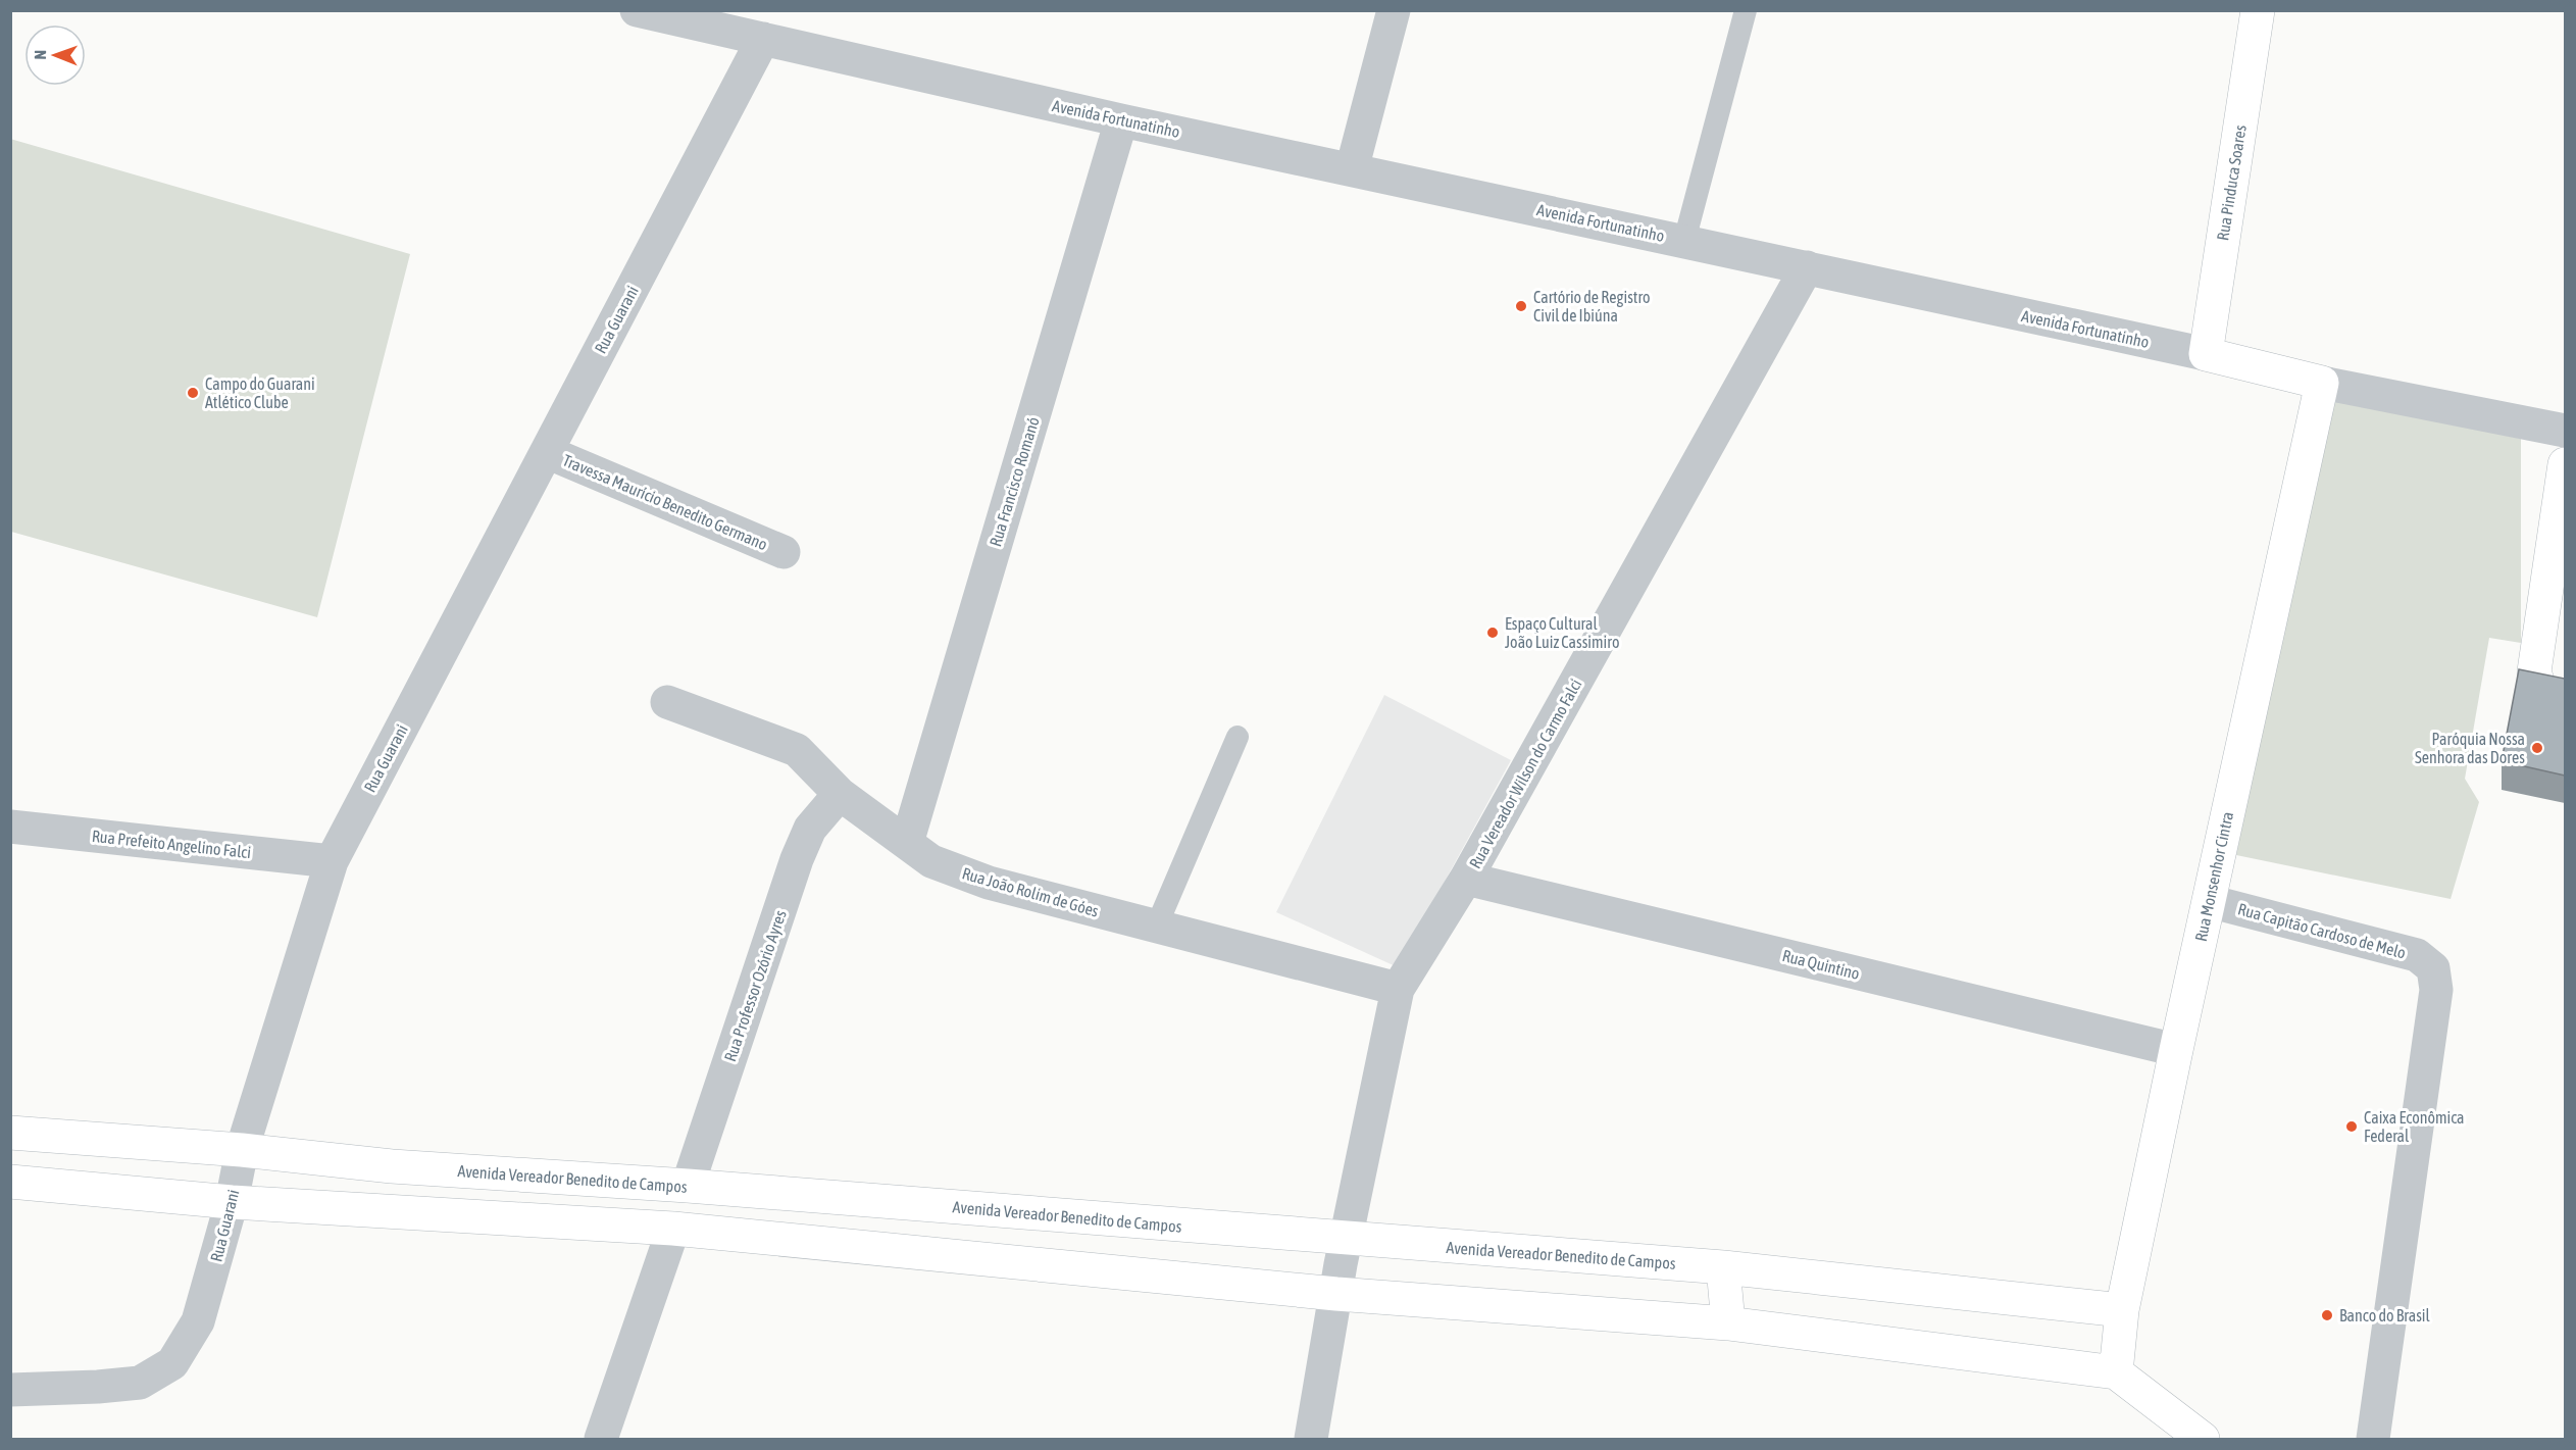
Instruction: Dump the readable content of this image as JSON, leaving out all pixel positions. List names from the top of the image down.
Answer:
{
  "streets": {
    "main road": [
      "Avenida Fortunatinho",
      "Rua Pinduca Soares",
      "Rua Monsenhor Cintra",
      "Avenida Vereador Benedito de Campos"
    ],
    "street": [
      "Rua Guarani",
      "Rua Francisco Romanó",
      "Travessa Maurício Benedito Germano",
      "Rua Vereador Wilson do Carmo Falci",
      "Rua Prefeito Angelino Falci",
      "Rua João Rolim de Góes",
      "Rua Capitão Cardoso de Melo",
      "Rua Quintino",
      "Rua Professor Ozório Ayres"
    ]
  },
  "crossings": [
    ["Avenida Fortunatinho", "Rua Pinduca Soares"],
    ["Avenida Fortunatinho", "Rua Guarani"],
    ["Avenida Fortunatinho", "Rua Francisco Romanó"],
    ["Avenida Fortunatinho", "Rua Vereador Wilson do Carmo Falci"],
    ["Avenida Fortunatinho", "Rua Monsenhor Cintra"],
    ["Rua Guarani", "Travessa Maurício Benedito Germano"],
    ["Rua Guarani", "Rua Prefeito Angelino Falci"],
    ["Rua Guarani", "Avenida Vereador Benedito de Campos"],
    ["Rua Francisco Romanó", "Rua João Rolim de Góes"],
    ["Rua Vereador Wilson do Carmo Falci", "Rua João Rolim de Góes"],
    ["Rua Vereador Wilson do Carmo Falci", "Rua Quintino"],
    ["Rua Vereador Wilson do Carmo Falci", "Avenida Vereador Benedito de Campos"],
    ["Rua Monsenhor Cintra", "Rua Capitão Cardoso de Melo"],
    ["Rua Monsenhor Cintra", "Rua Quintino"],
    ["Rua Monsenhor Cintra", "Avenida Vereador Benedito de Campos"],
    ["Rua João Rolim de Góes", "Rua Professor Ozório Ayres"],
    ["Rua Professor Ozório Ayres", "Avenida Vereador Benedito de Campos"]
  ],
  "places": [
    "Cartório de Registro Civil de Ibiúna",
    "Campo do Guarani Atlético Clube",
    "Espaço Cultural João Luiz Cassimiro",
    "Paróquia Nossa Senhora das Dores",
    "Caixa Econômica Federal",
    "Banco do Brasil"
  ],
  "north": "left"
}
